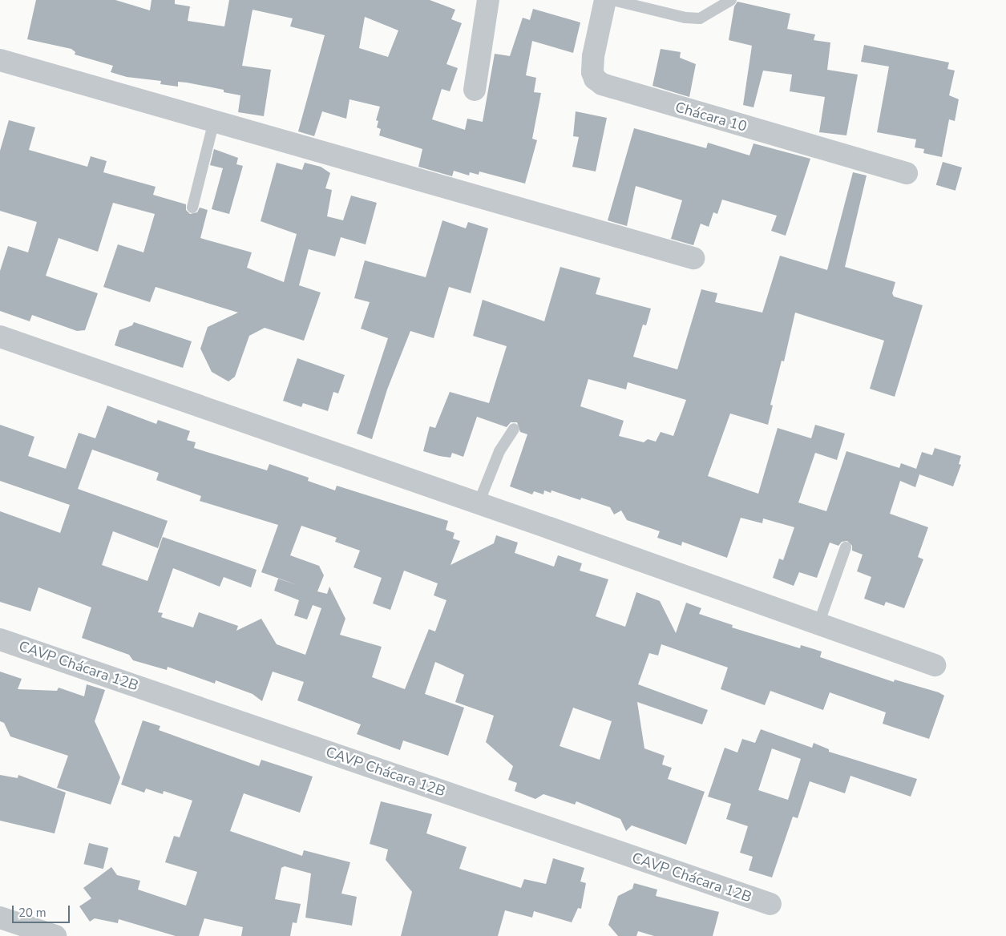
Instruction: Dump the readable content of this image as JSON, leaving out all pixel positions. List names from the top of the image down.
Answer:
{
  "streets": {
    "street": ["Chácara 10", "CAVP Chácara 12B"]
  },
  "scale_bar": "20 m"
}
